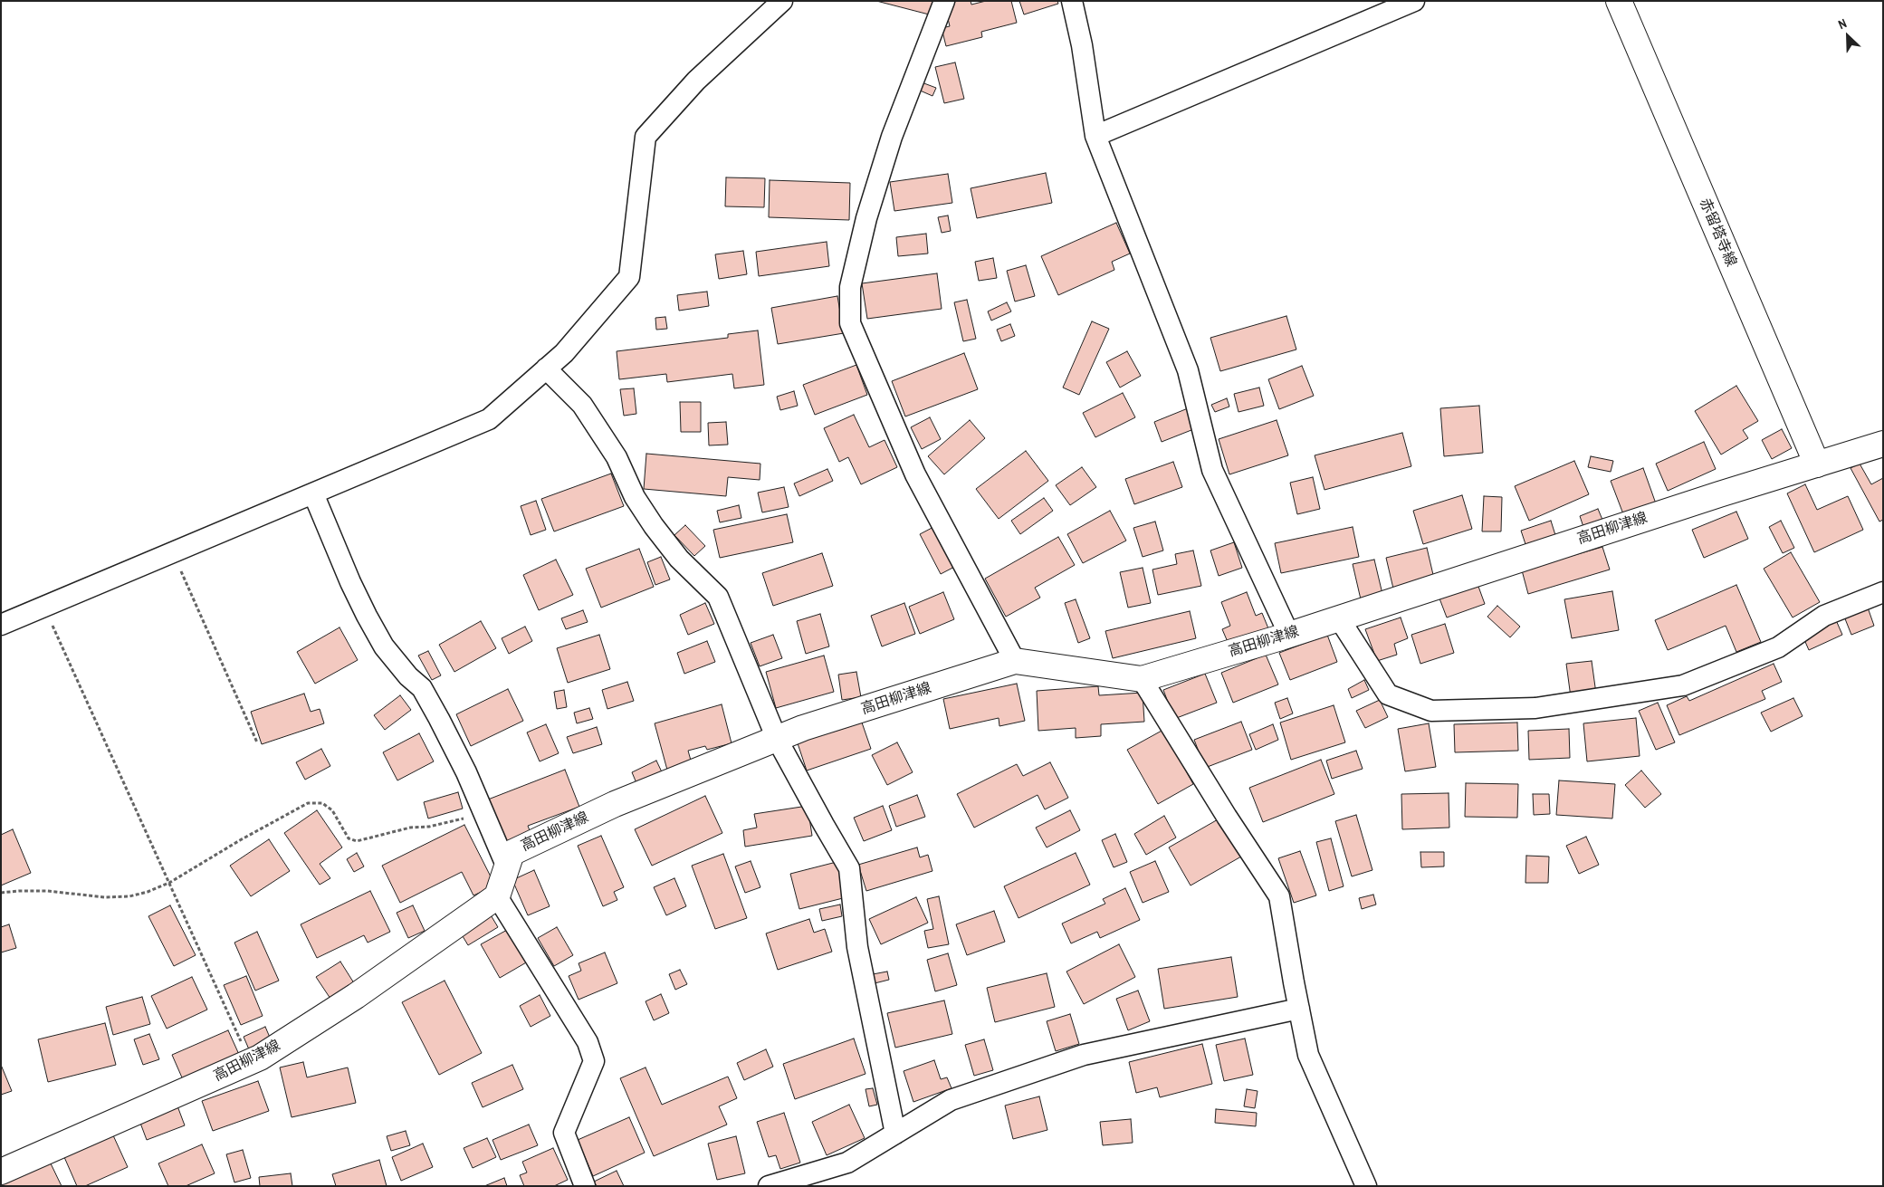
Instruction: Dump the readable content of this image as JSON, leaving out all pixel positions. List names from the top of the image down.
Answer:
{
  "streets": {
    "main road": ["赤留塔寺線", "高田柳津線"]
  },
  "crossings": [
    ["赤留塔寺線", "高田柳津線"]
  ],
  "north": "top left"
}
